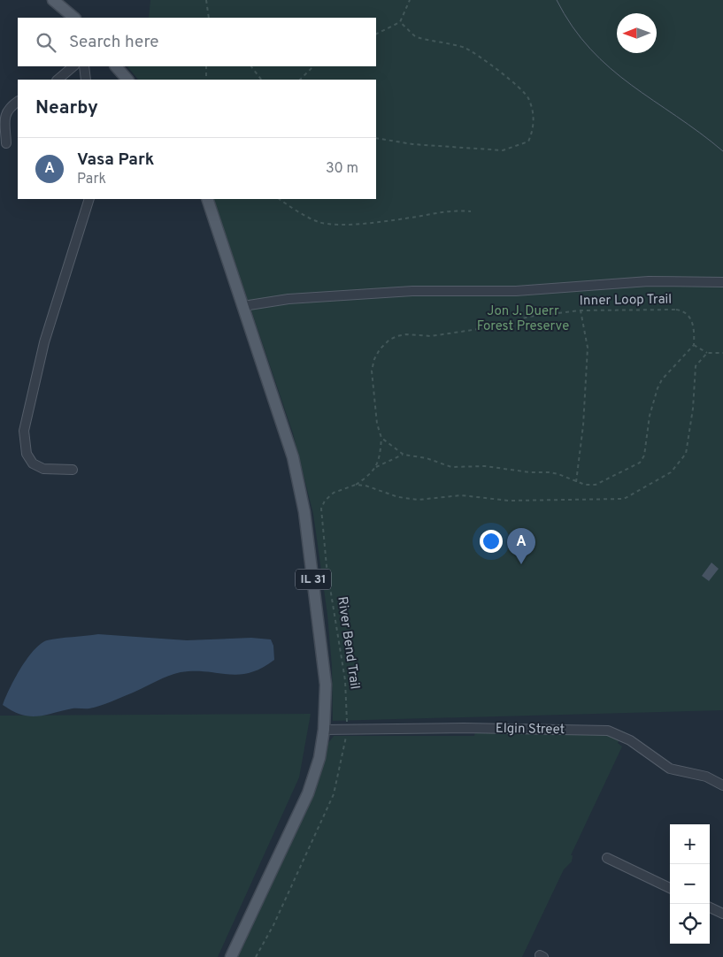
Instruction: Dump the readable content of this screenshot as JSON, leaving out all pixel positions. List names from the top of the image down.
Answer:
{
  "streets": {
    "main road": ["IL 31"],
    "street": ["Elgin Street"],
    "path": ["Inner Loop Trail", "River Bend Trail"]
  },
  "crossings": [
    ["IL 31", "Elgin Street"],
    ["River Bend Trail", "Elgin Street"]
  ],
  "parks": ["Jon J. Duerr Forest Preserve"],
  "north": "left",
  "page": {
    "search": "Search here",
    "heading": "Nearby",
    "list": [
      {
        "mark": "A",
        "name": "Vasa Park",
        "note": "Park",
        "value": "30 m"
      }
    ],
    "pins": "A",
    "map_buttons": ["+", "−"]
  }
}
